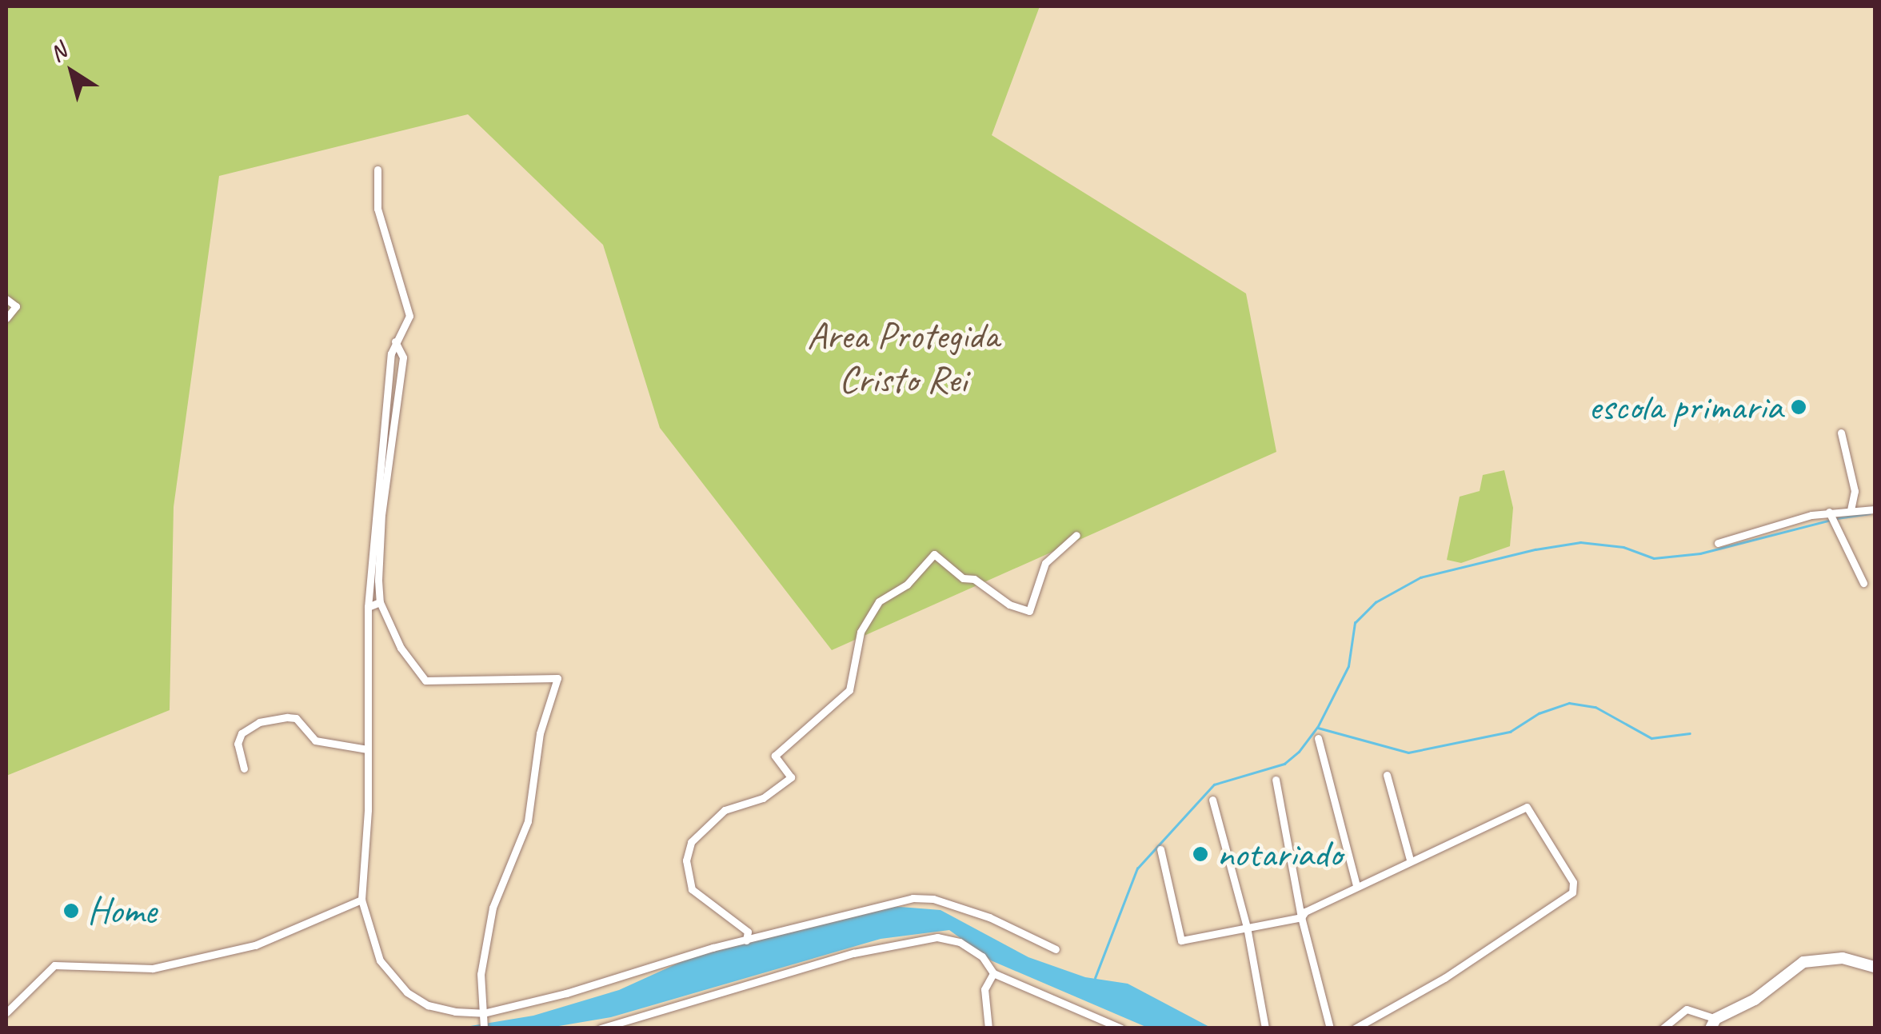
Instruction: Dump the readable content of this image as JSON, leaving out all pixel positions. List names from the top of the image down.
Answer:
{
  "parks": ["Area Protegida Cristo Rei"],
  "places": ["escola primaria", "notariado", "Home"],
  "north": "top left"
}
